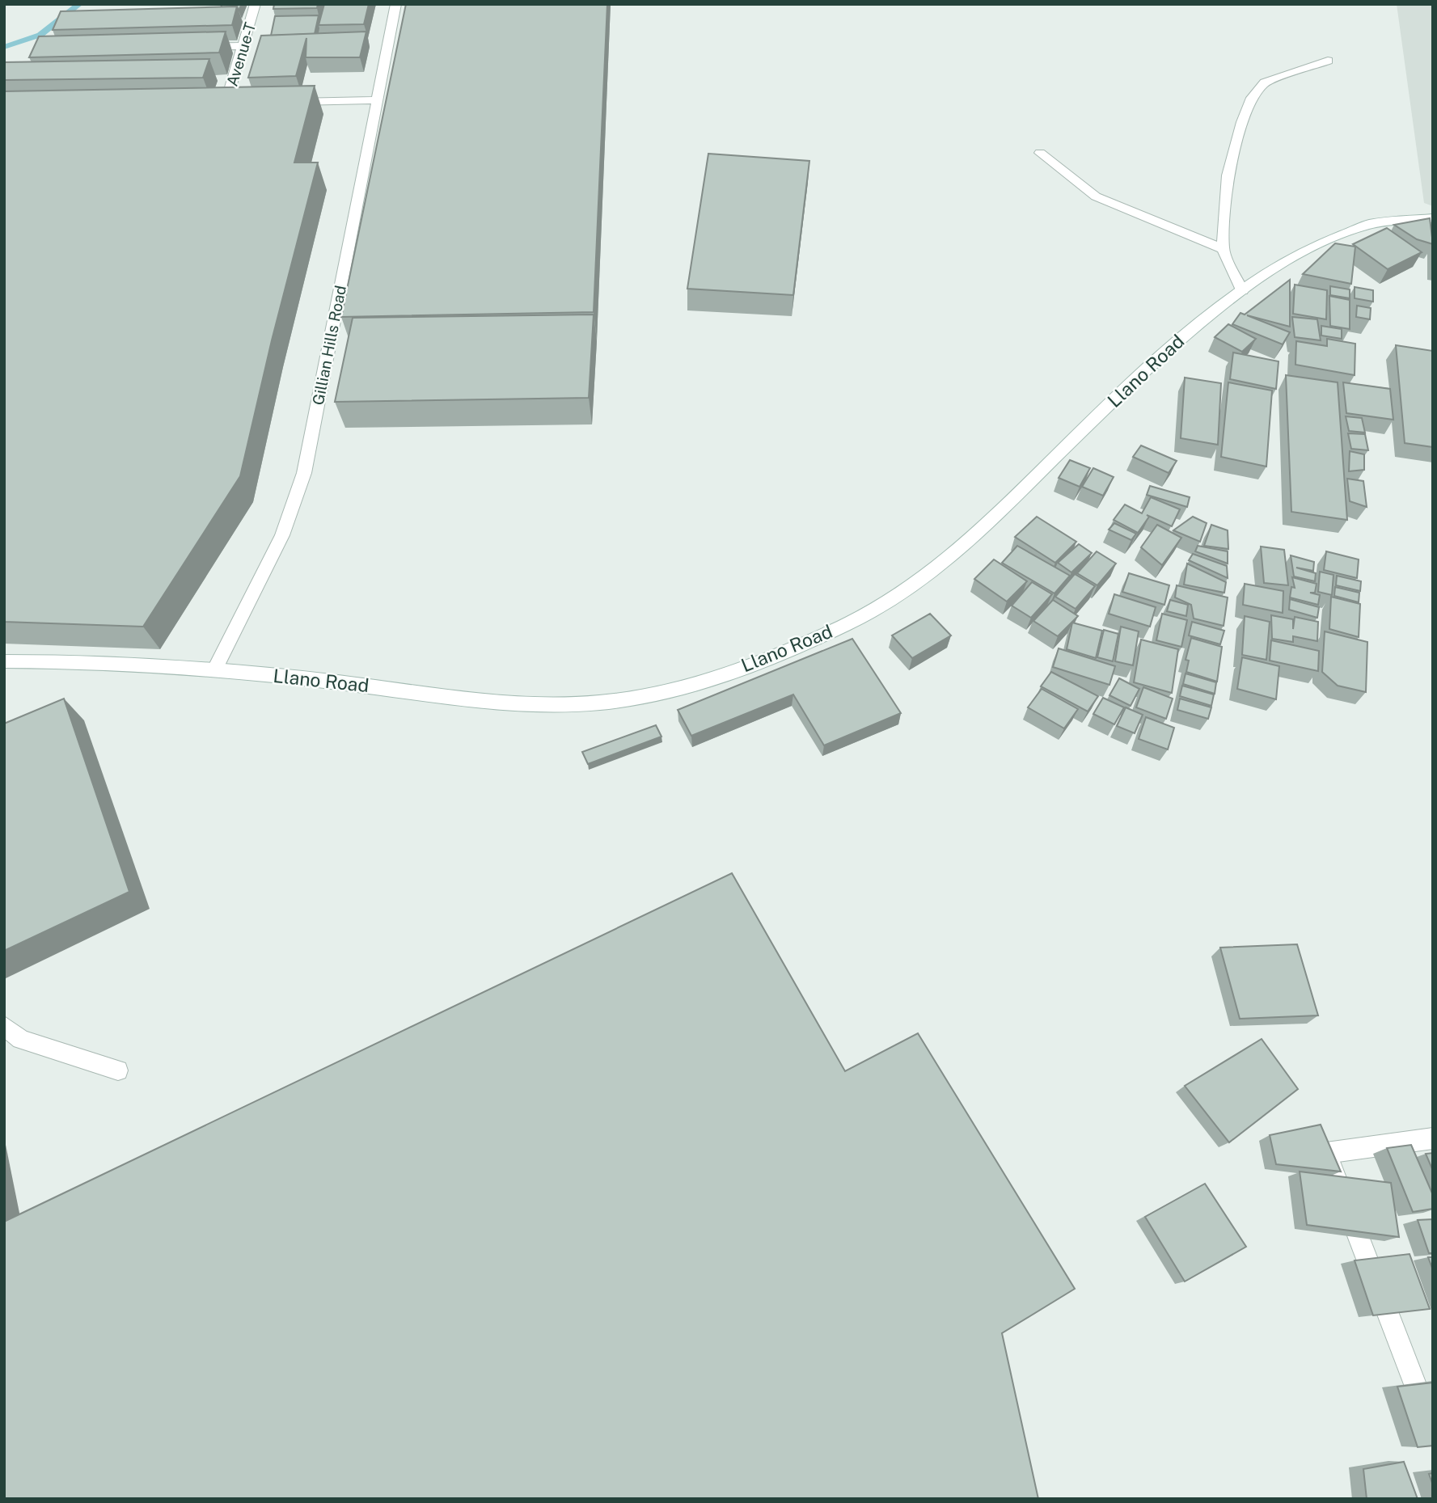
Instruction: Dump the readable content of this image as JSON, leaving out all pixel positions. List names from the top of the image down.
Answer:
{
  "streets": {
    "main road": ["Avenue-T", "Gillian Hills Road", "Llano Road"]
  },
  "crossings": [
    ["Gillian Hills Road", "Llano Road"]
  ]
}
